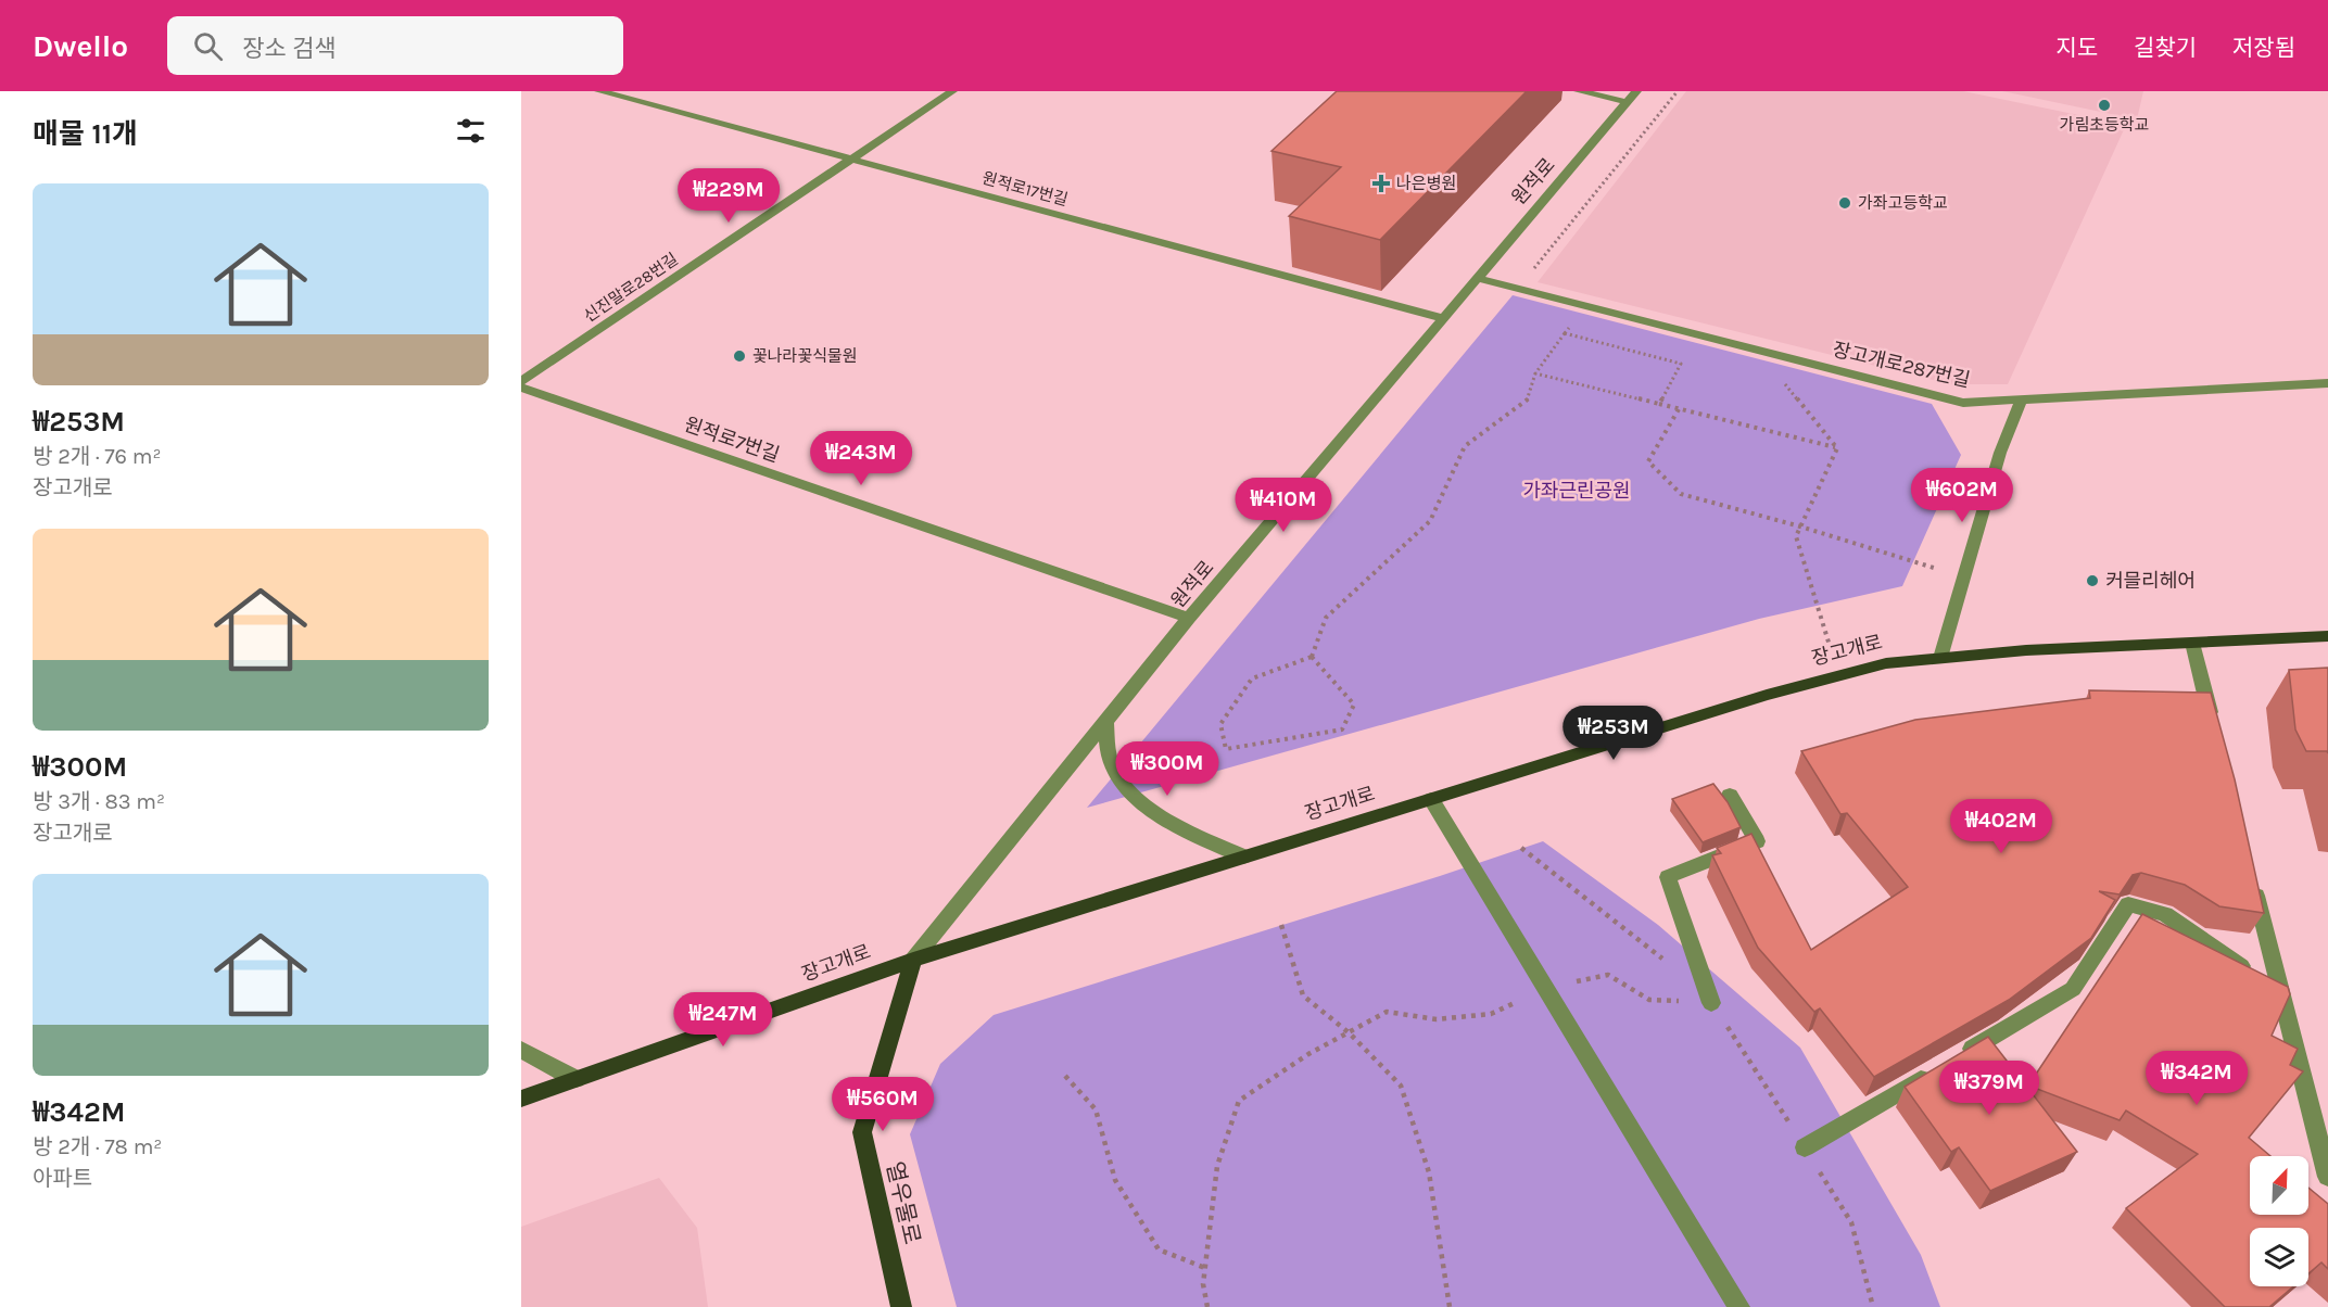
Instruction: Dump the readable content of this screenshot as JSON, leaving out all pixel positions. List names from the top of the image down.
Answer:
{
  "streets": {
    "main road": ["장고개로", "열우물로"],
    "street": [
      "원적로",
      "원적로17번길",
      "신진말로28번길",
      "장고개로287번길",
      "원적로7번길"
    ]
  },
  "crossings": [
    ["원적로", "원적로17번길"],
    ["원적로", "장고개로287번길"],
    ["원적로", "원적로7번길"],
    ["원적로", "장고개로"],
    ["원적로", "열우물로"],
    ["원적로17번길", "신진말로28번길"],
    ["장고개로", "열우물로"]
  ],
  "parks": ["가좌근린공원"],
  "places": {
    "other": [
      "가림초등학교",
      "가좌고등학교",
      "꽃나라꽃식물원",
      "커믈리헤어"
    ],
    "health": ["나은병원"]
  },
  "north": "top right",
  "page": {
    "header": "Dwello",
    "search": "장소 검색",
    "nav": ["지도", "길찾기", "저장됨"],
    "heading": "매물 11개",
    "price": [
      "₩229M",
      "₩243M",
      "₩602M",
      "₩410M",
      "₩253M",
      "₩300M",
      "₩402M",
      "₩247M",
      "₩342M",
      "₩379M",
      "₩560M"
    ],
    "list": [
      {
        "name": "₩253M",
        "note": "방 2개 · 76 m² · 장고개로"
      },
      {
        "name": "₩300M",
        "note": "방 3개 · 83 m² · 장고개로"
      },
      {
        "name": "₩342M",
        "note": "방 2개 · 78 m² · 아파트"
      }
    ]
  }
}
